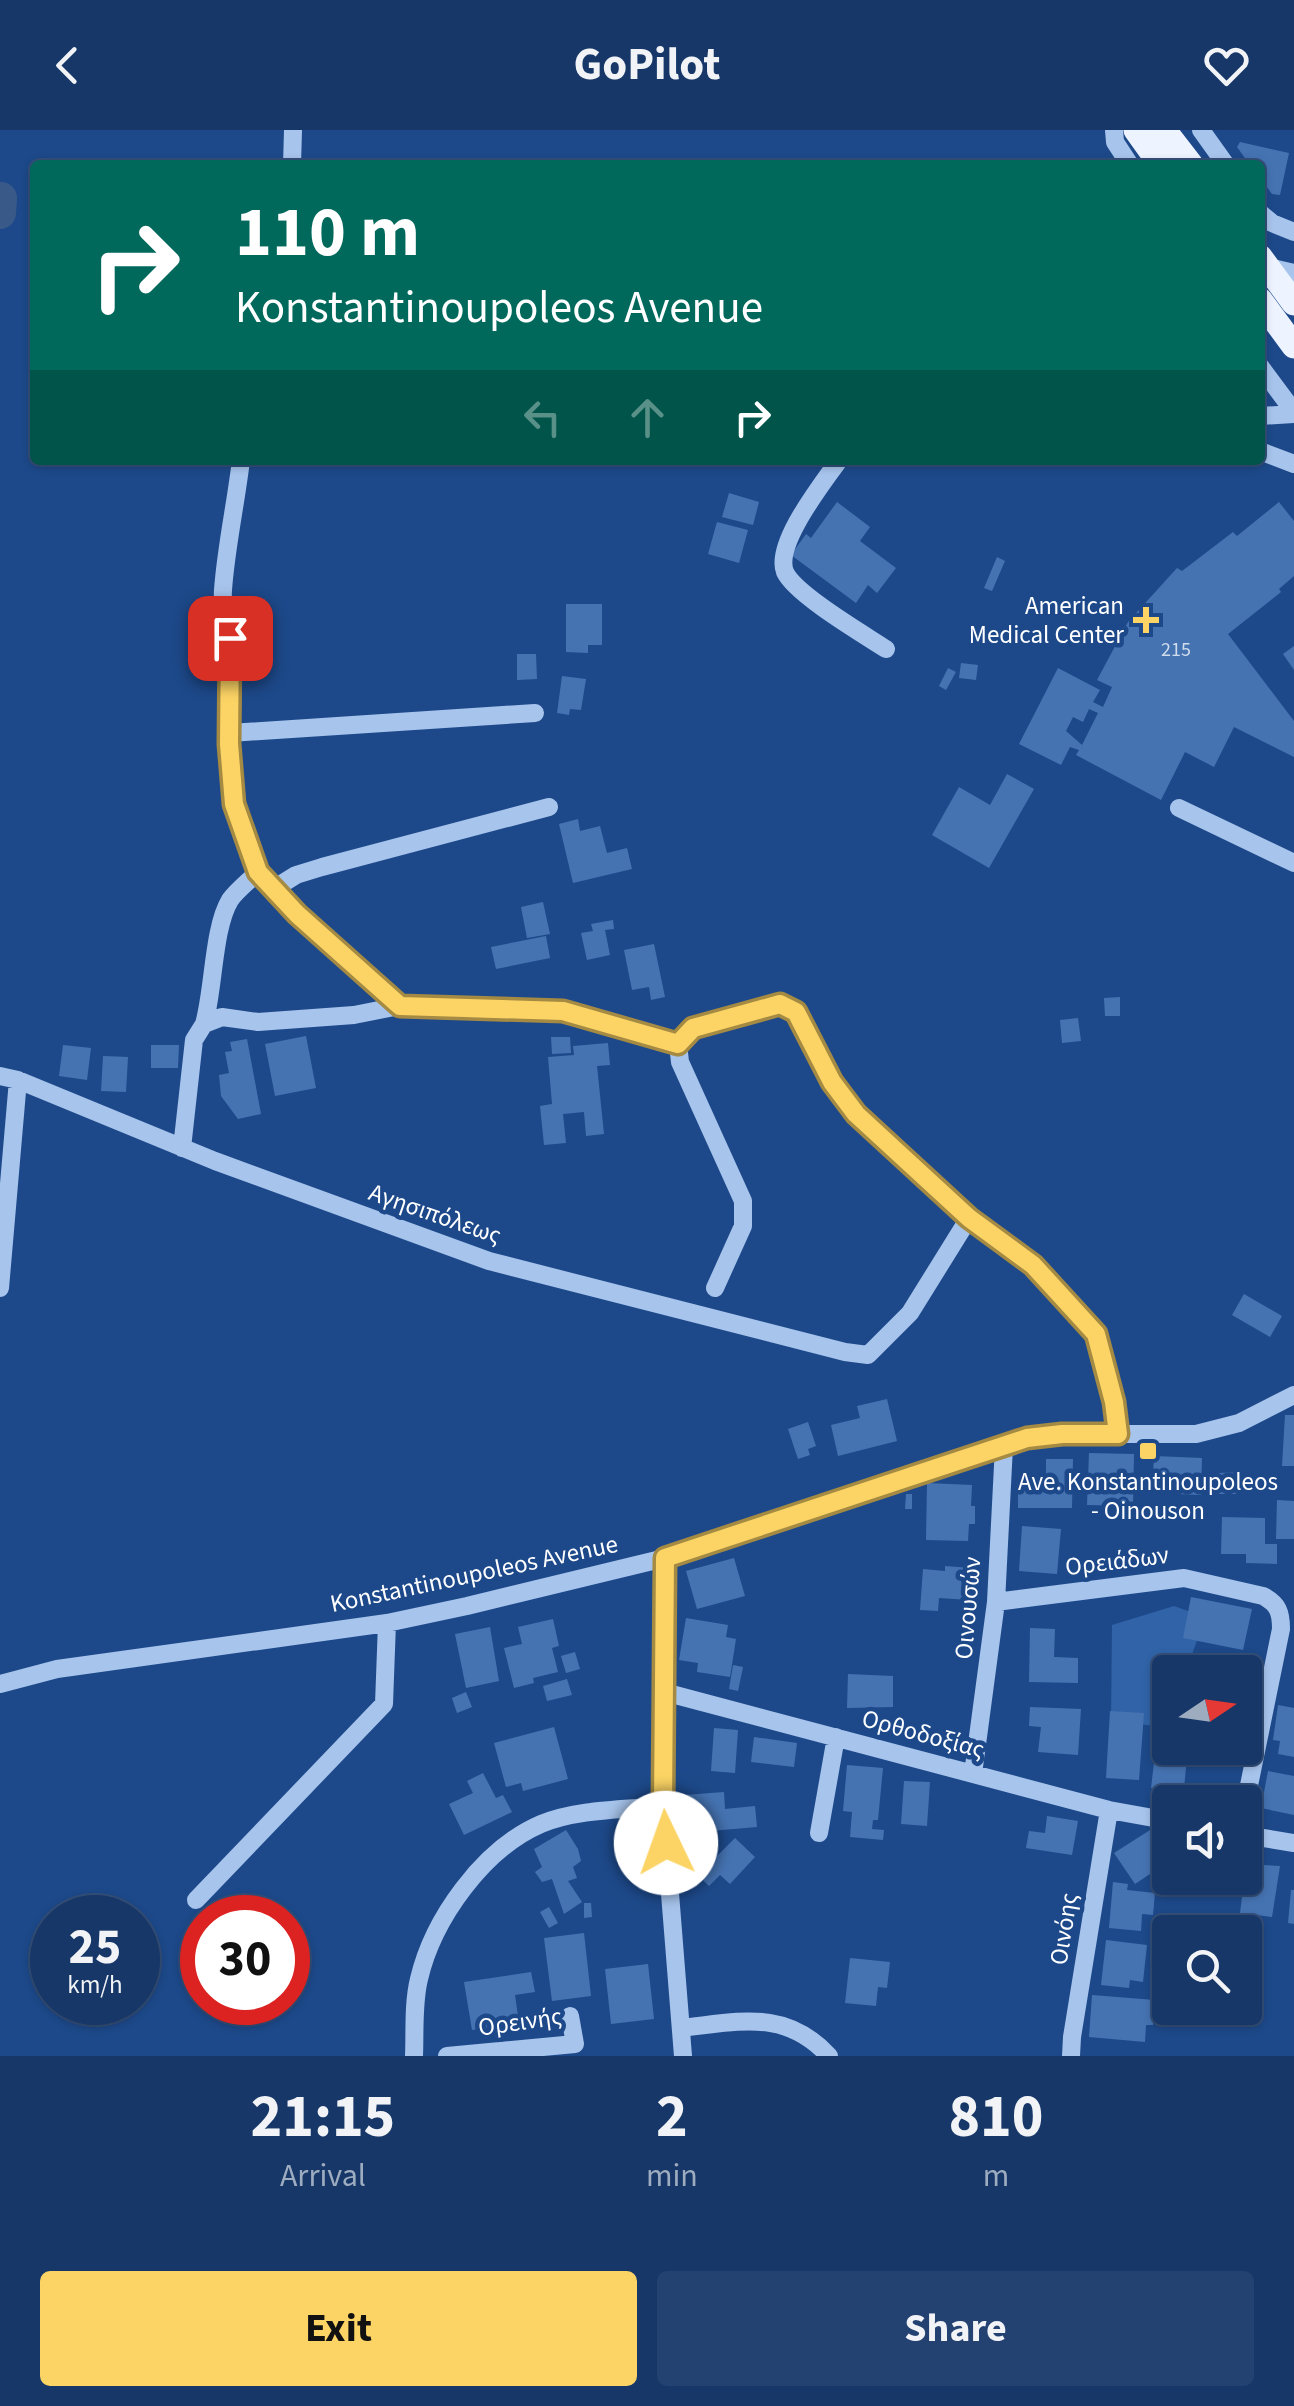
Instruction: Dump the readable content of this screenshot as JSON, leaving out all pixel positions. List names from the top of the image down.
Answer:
{
  "streets": {
    "street": [
      "Αγησιπόλεως",
      "Ορειάδων",
      "Konstantinoupoleos Avenue",
      "Οινουσών",
      "Ορθοδοξίας",
      "Οινόης",
      "Ορεινής"
    ]
  },
  "crossings": [
    ["Ορειάδων", "Οινουσών"],
    ["Konstantinoupoleos Avenue", "Οινουσών"],
    ["Οινουσών", "Ορθοδοξίας"],
    ["Ορθοδοξίας", "Οινόης"]
  ],
  "places": {
    "health": ["American Medical Center"],
    "transit": ["Ave. Konstantinoupoleos - Oinouson"]
  },
  "house_numbers": ["215"],
  "north": "right",
  "page": {
    "header": "GoPilot",
    "turn": ["110 m", "Konstantinoupoleos Avenue"],
    "speed": "25 km/h",
    "limit": "30",
    "eta": [
      "21:15",
      "Arrival",
      "2",
      "min",
      "810",
      "m"
    ],
    "buttons": ["Exit", "Share"]
  }
}
